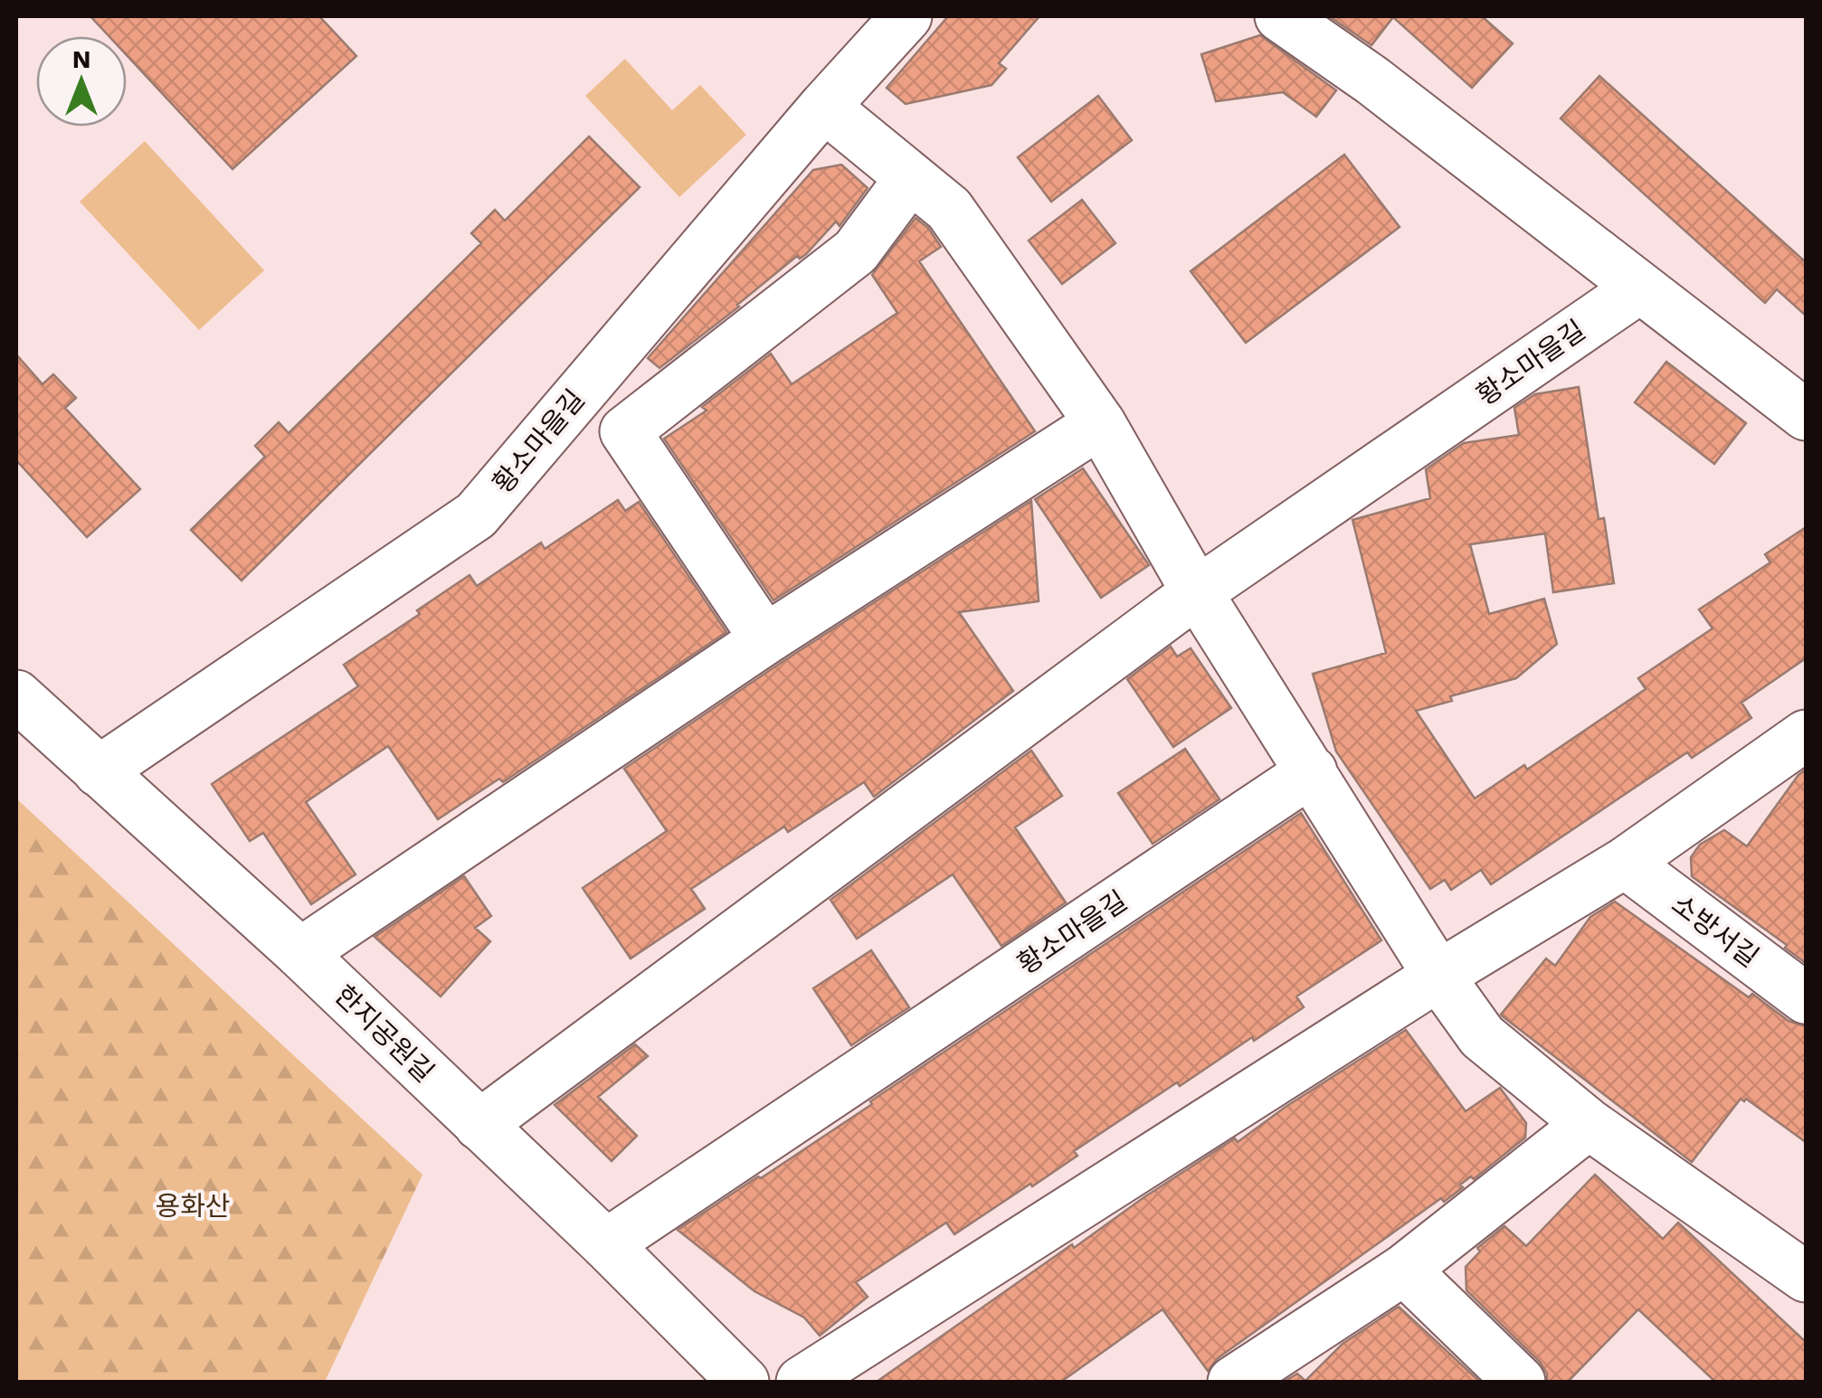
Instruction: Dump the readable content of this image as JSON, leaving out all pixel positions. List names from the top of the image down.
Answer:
{
  "streets": {
    "street": ["황소마을길", "소방서길", "한지공원길"]
  },
  "crossings": [
    ["황소마을길", "한지공원길"]
  ],
  "parks": ["용화산"],
  "north": "top"
}
